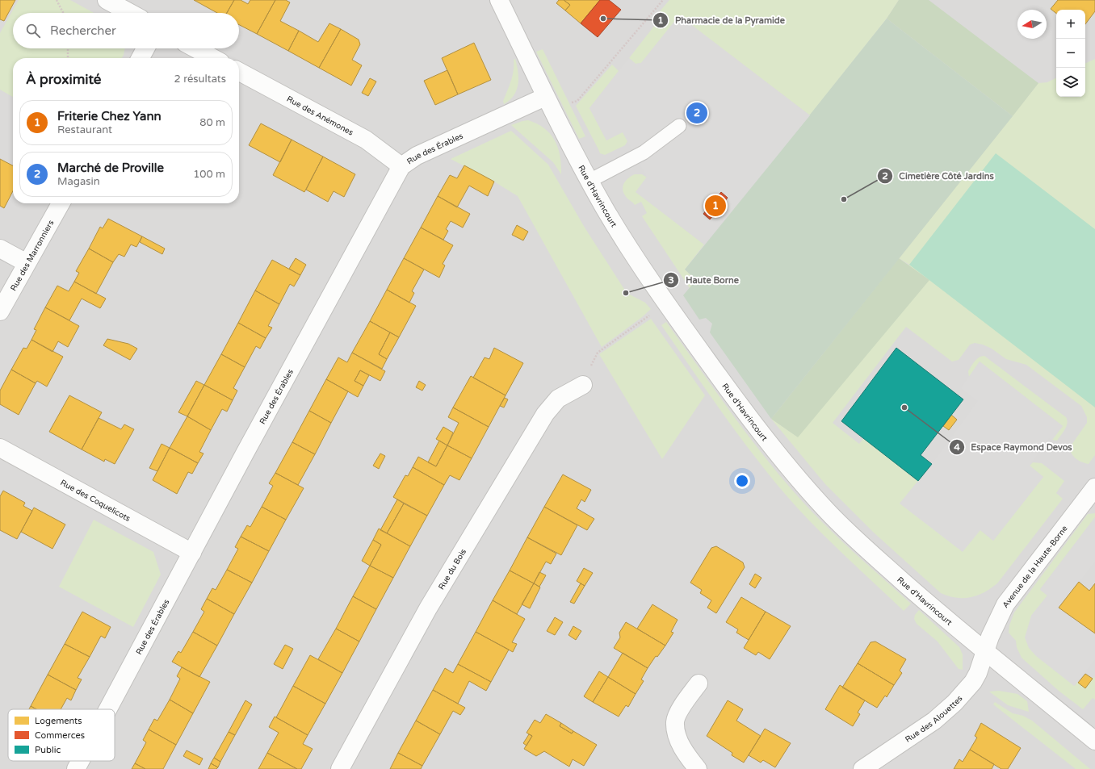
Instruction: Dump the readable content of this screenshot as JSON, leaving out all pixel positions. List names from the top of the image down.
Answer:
{
  "streets": {
    "street": [
      "Rue des Anémones",
      "Rue des Érables",
      "Rue d'Havrincourt",
      "Rue des Marronniers",
      "Rue des Coquelicots",
      "Avenue de la Haute-Borne",
      "Rue du Bois",
      "Rue des Alouettes"
    ]
  },
  "crossings": [
    ["Rue des Anémones", "Rue des Érables"],
    ["Rue des Érables", "Rue d'Havrincourt"],
    ["Rue des Érables", "Rue des Coquelicots"],
    ["Rue d'Havrincourt", "Avenue de la Haute-Borne"],
    ["Rue d'Havrincourt", "Rue des Alouettes"],
    ["Avenue de la Haute-Borne", "Rue des Alouettes"]
  ],
  "places": [
    "Pharmacie de la Pyramide",
    "Cimetière Côté Jardins",
    "Haute Borne",
    "Espace Raymond Devos"
  ],
  "legend": ["Logements", "Commerces", "Public"],
  "north": "left",
  "page": {
    "map_buttons": ["+", "−"],
    "search": "Rechercher",
    "heading": ["À proximité", "2 résultats"],
    "list": [
      {
        "mark": "1",
        "name": "Friterie Chez Yann",
        "note": "Restaurant",
        "value": "80 m"
      },
      {
        "mark": "2",
        "name": "Marché de Proville",
        "note": "Magasin",
        "value": "100 m"
      }
    ],
    "pins": ["2", "1"]
  }
}
